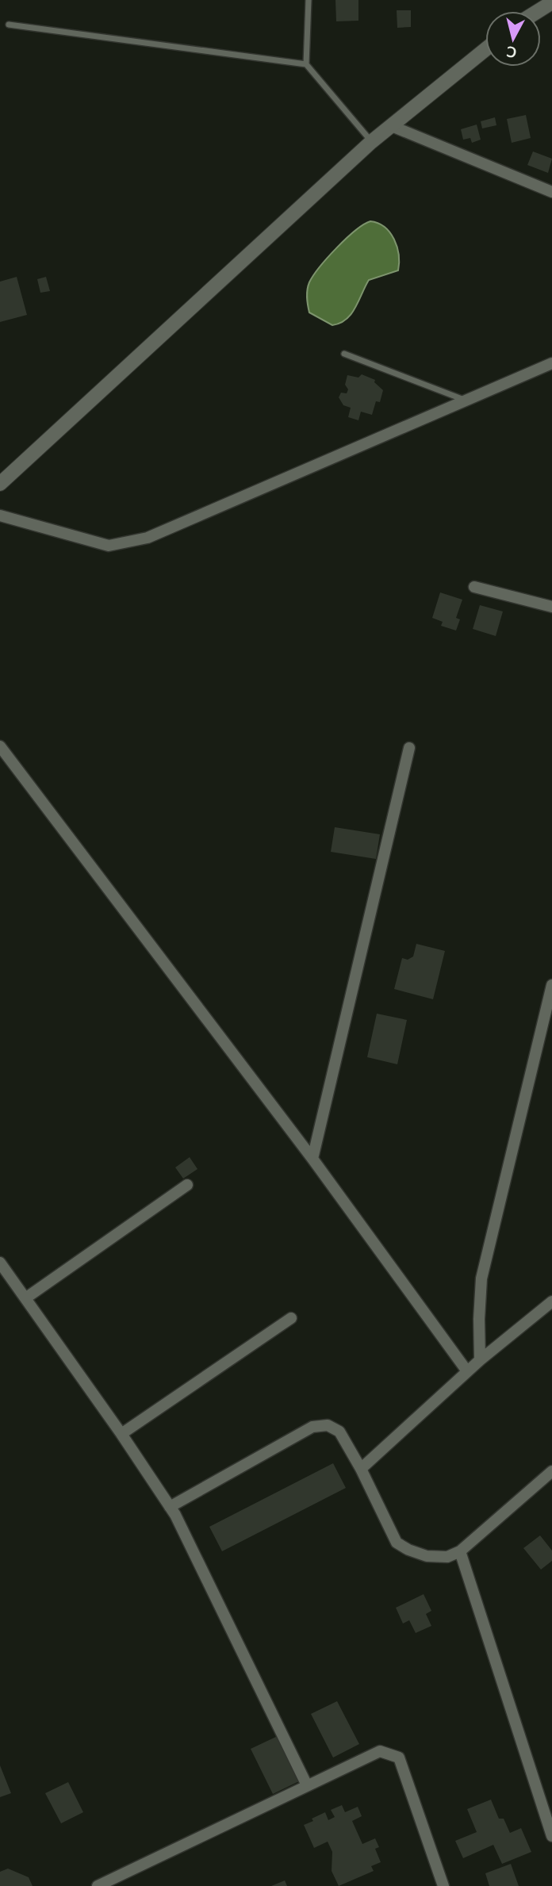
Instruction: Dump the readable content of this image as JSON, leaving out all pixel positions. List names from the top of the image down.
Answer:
{
  "north": "bottom"
}
